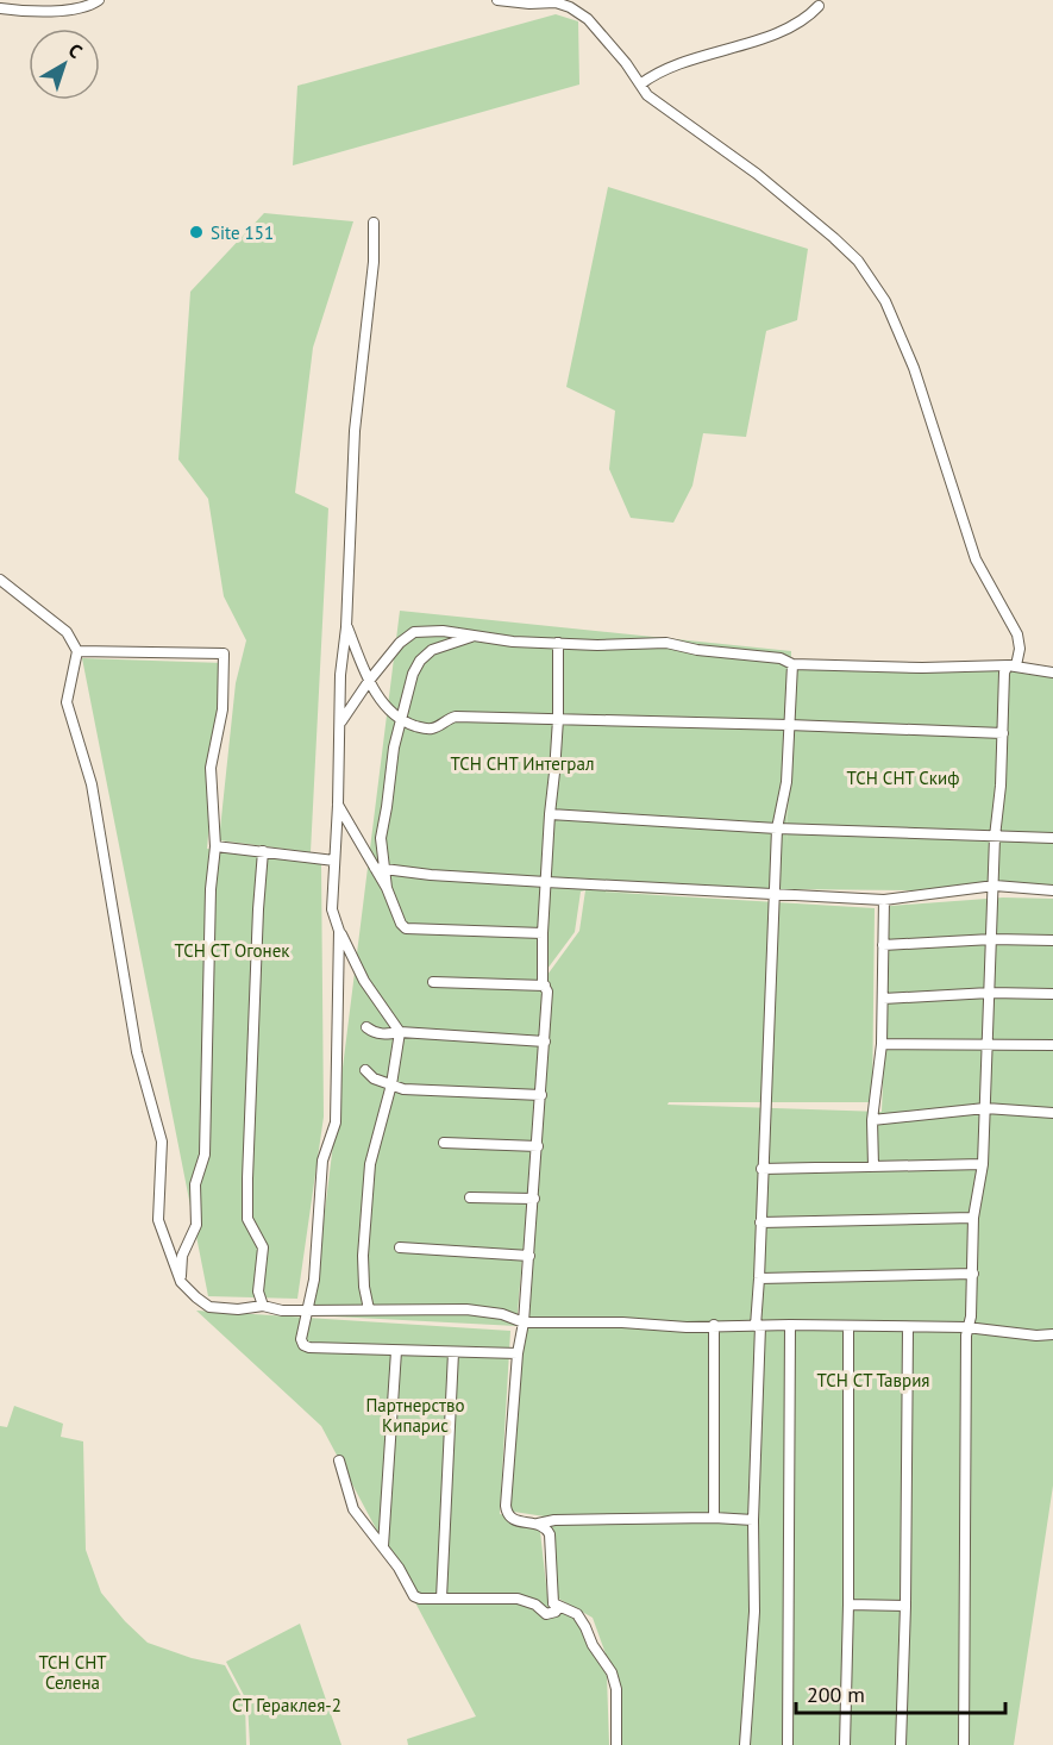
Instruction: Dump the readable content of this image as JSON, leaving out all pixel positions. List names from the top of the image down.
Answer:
{
  "parks": [
    "ТСН СНТ Интеграл",
    "ТСН СНТ Скиф",
    "ТСН СТ Огонек",
    "ТСН СТ Таврия",
    "Партнерство Кипарис",
    "ТСН СНТ Селена",
    "СТ Гераклея-2"
  ],
  "places": ["Site 151"],
  "scale_bar": "200 m",
  "north": "top right"
}
